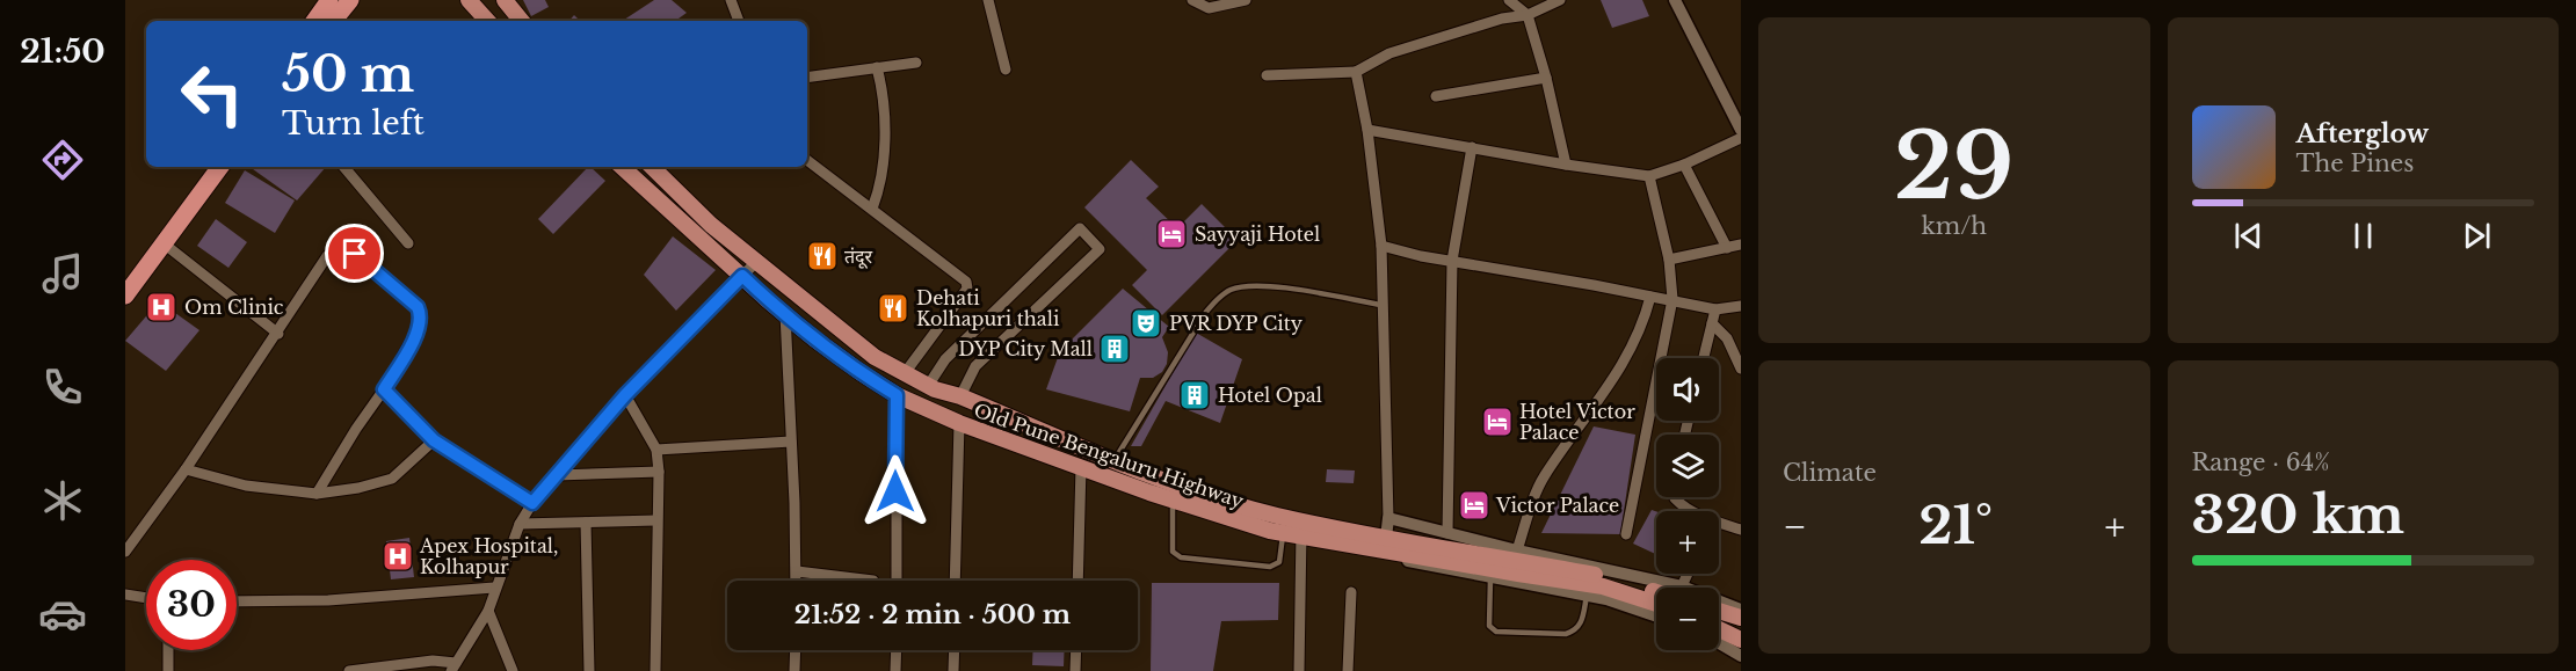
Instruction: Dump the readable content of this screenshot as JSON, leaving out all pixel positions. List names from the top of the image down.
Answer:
{
  "streets": {
    "main road": ["Old Pune Bengaluru Highway"]
  },
  "places": {
    "hotel": ["Sayyaji Hotel", "Hotel Victor Palace", "Victor Palace"],
    "restaurant": ["तंदूर", "Dehati Kolhapuri thali"],
    "hospital": ["Om Clinic", "Apex Hospital, Kolhapur"],
    "theatre": ["PVR DYP City"],
    "building": ["DYP City Mall", "Hotel Opal"]
  },
  "page": {
    "tabs": "21:50",
    "tile": [
      ["29", "km/h"],
      "Climate",
      ["Range · 64%", "320 km"]
    ],
    "turn": ["50 m", "Turn left"],
    "song": ["Afterglow", "The Pines"],
    "map_buttons": ["+", "−"],
    "heat": ["−", "21°", "+"],
    "limit": "30",
    "trip": "21:52 · 2 min · 500 m"
  }
}
